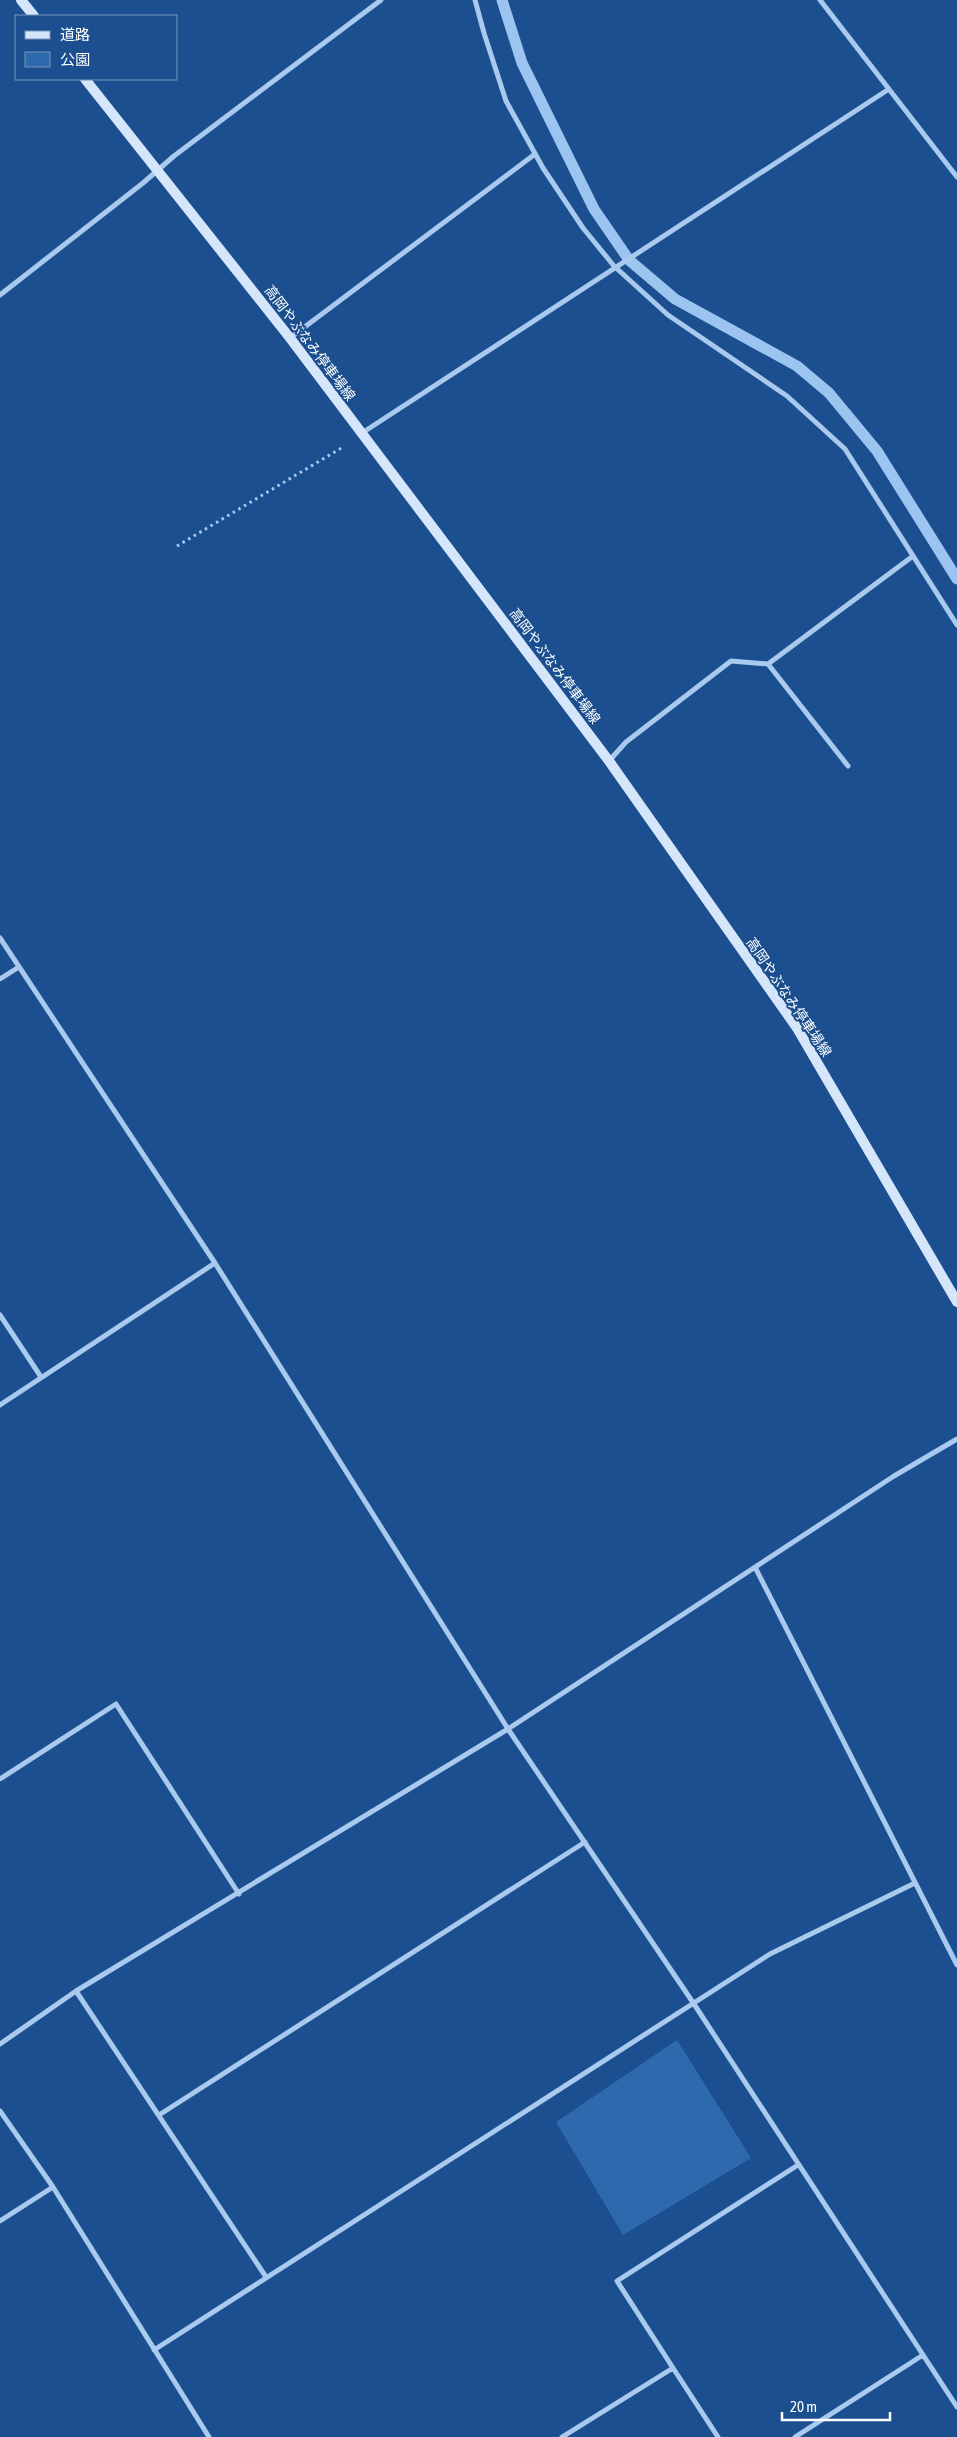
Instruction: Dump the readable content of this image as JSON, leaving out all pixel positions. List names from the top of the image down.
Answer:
{
  "streets": {
    "main road": ["高岡やぶなみ停車場線"]
  },
  "legend": ["道路", "公園"],
  "scale_bar": "20 m"
}
